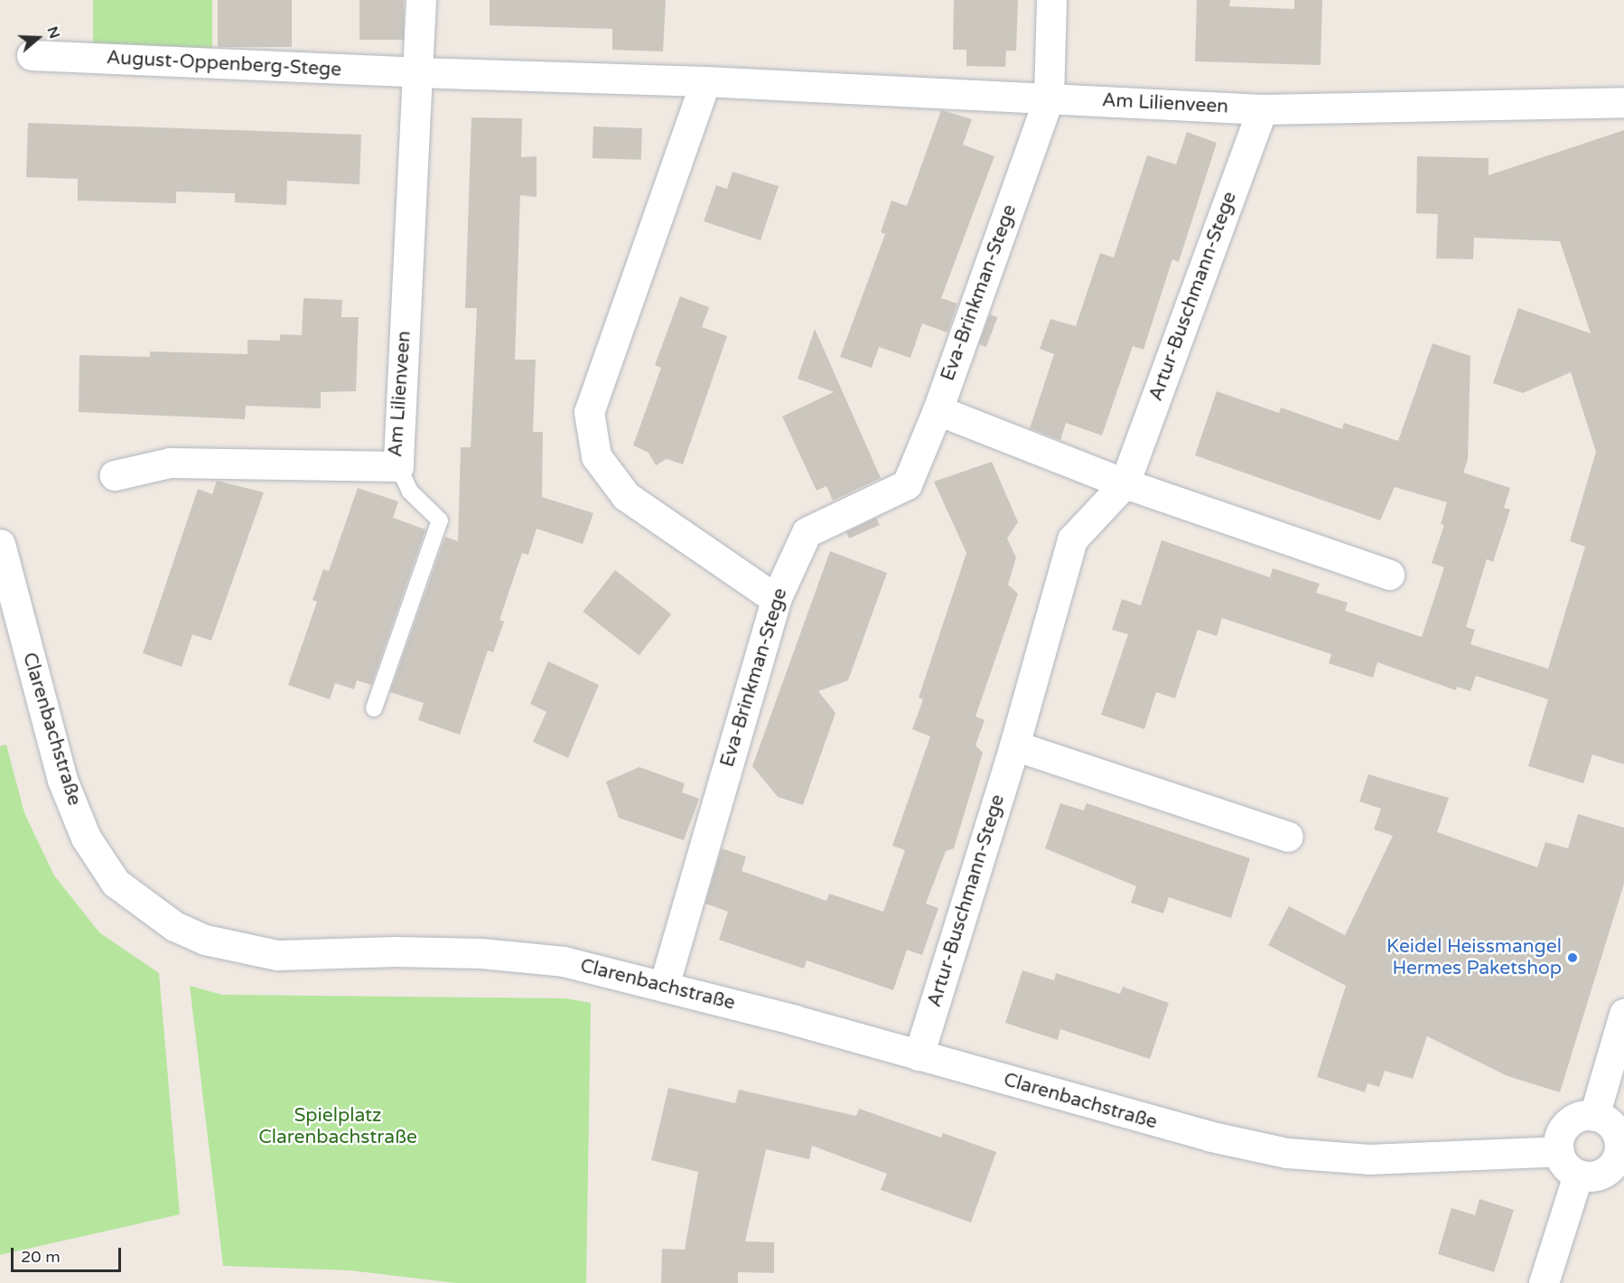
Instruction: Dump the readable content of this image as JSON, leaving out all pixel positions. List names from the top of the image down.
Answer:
{
  "streets": {
    "street": [
      "August-Oppenberg-Stege",
      "Am Lilienveen",
      "Eva-Brinkman-Stege",
      "Artur-Buschmann-Stege",
      "Clarenbachstraße"
    ]
  },
  "crossings": [
    ["August-Oppenberg-Stege", "Am Lilienveen"],
    ["Am Lilienveen", "Eva-Brinkman-Stege"],
    ["Am Lilienveen", "Artur-Buschmann-Stege"],
    ["Eva-Brinkman-Stege", "Clarenbachstraße"],
    ["Artur-Buschmann-Stege", "Clarenbachstraße"]
  ],
  "parks": ["Spielplatz Clarenbachstraße"],
  "places": ["Keidel Heissmangel Hermes Paketshop"],
  "scale_bar": "20 m",
  "north": "right"
}
